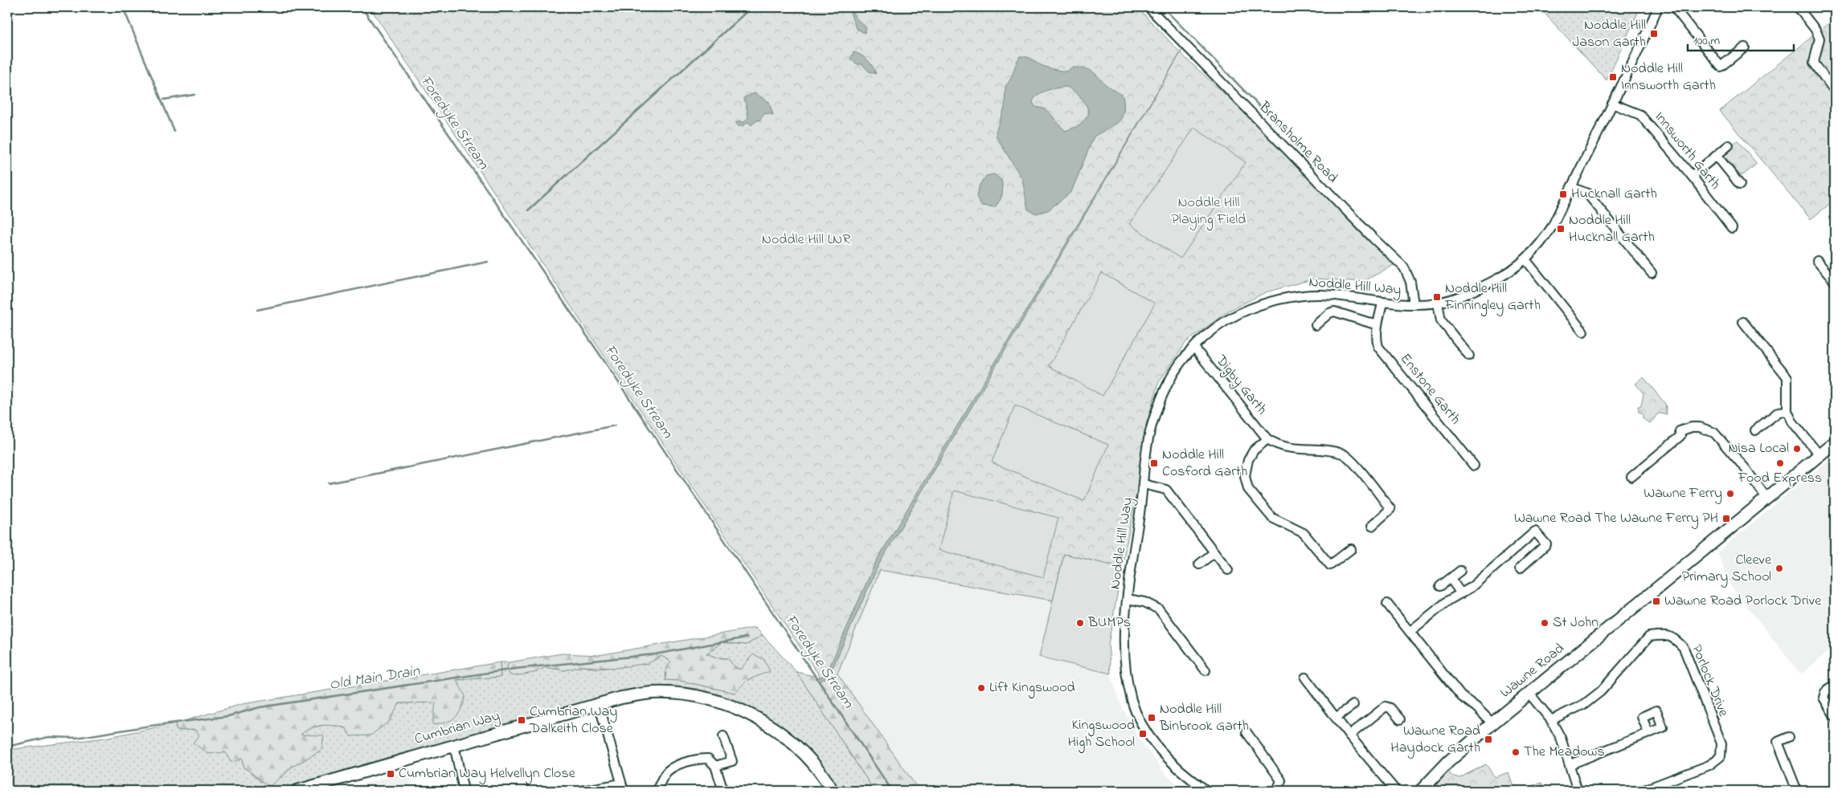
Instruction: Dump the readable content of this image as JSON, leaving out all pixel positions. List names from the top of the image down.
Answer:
{
  "streets": {
    "street": [
      "Bransholme Road",
      "Innsworth Garth",
      "Noddle Hill Way",
      "Digby Garth",
      "Enstone Garth",
      "Wawne Road",
      "Porlock Drive",
      "Cumbrian Way"
    ]
  },
  "crossings": [
    ["Bransholme Road", "Noddle Hill Way"],
    ["Innsworth Garth", "Noddle Hill Way"],
    ["Noddle Hill Way", "Digby Garth"],
    ["Noddle Hill Way", "Enstone Garth"]
  ],
  "water": ["Foredyke Stream", "Old Main Drain"],
  "parks": ["Noddle Hill Playing Field", "Noddle Hill LNR"],
  "places": {
    "transit": [
      "Noddle Hill Jason Garth",
      "Noddle Hill Innsworth Garth",
      "Hucknall Garth",
      "Noddle Hill Hucknall Garth",
      "Noddle Hill Finningley Garth",
      "Noddle Hill Cosford Garth",
      "Wawne Road The Wawne Ferry PH",
      "Wawne Road Porlock Drive",
      "Noddle Hill Binbrook Garth",
      "Cumbrian Way Dalkeith Close",
      "Kingswood High School",
      "Wawne Road Haydock Garth",
      "Cumbrian Way Helvellyn Close"
    ],
    "other": [
      "Nisa Local",
      "Food Express",
      "Wawne Ferry",
      "Cleeve Primary School",
      "BUMPs",
      "St John",
      "Lift Kingswood",
      "The Meadows"
    ]
  },
  "scale_bar": "100 m"
}
